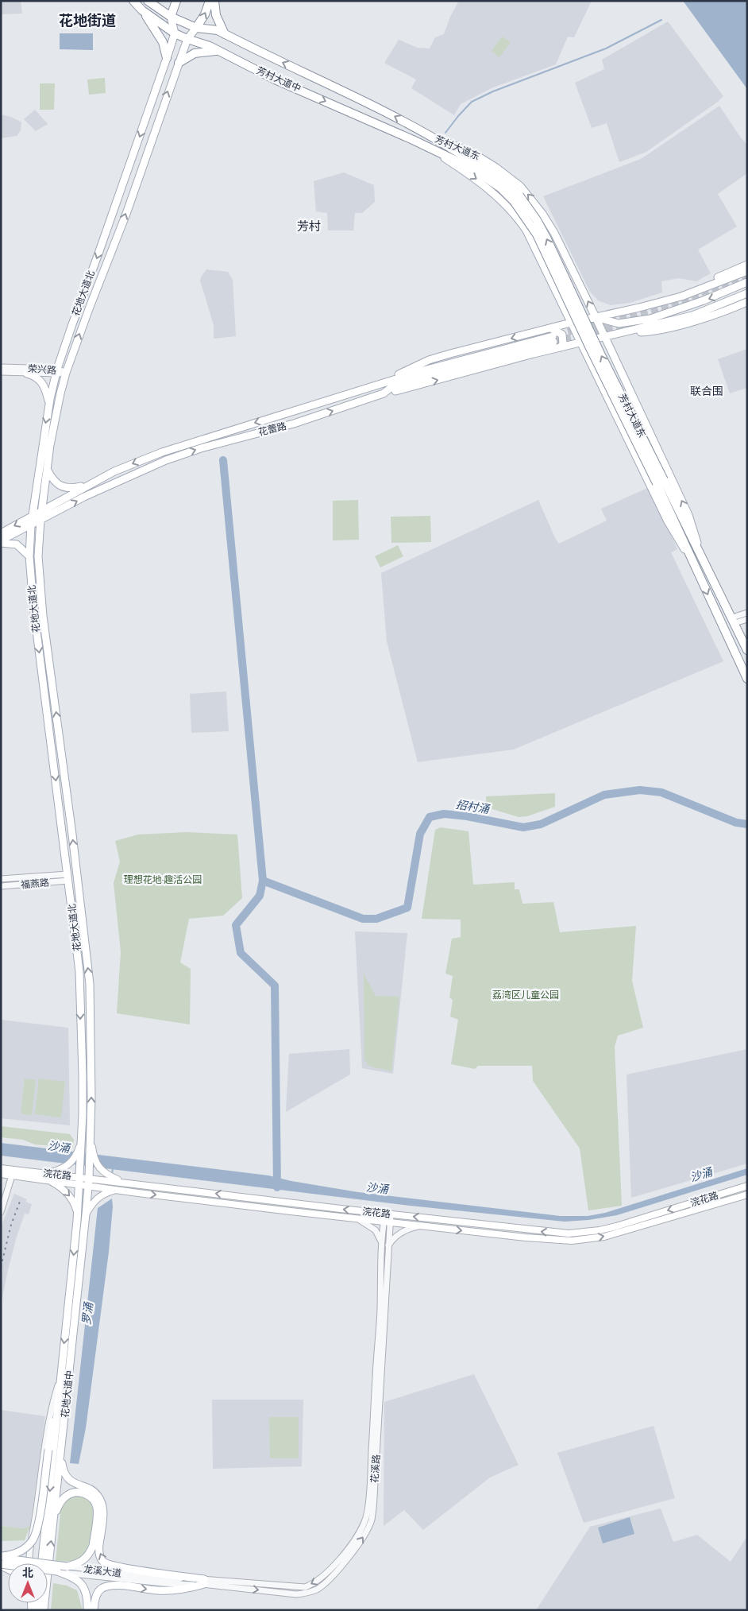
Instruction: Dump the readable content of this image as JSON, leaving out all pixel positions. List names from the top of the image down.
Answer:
{
  "streets": {
    "highway": ["芳村大道中", "芳村大道东"],
    "main road": [
      "花地大道北",
      "花蕾路",
      "浣花路",
      "花地大道中",
      "龙溪大道"
    ],
    "street": ["荣兴路", "福燕路", "花溪路"]
  },
  "crossings": [
    ["芳村大道中", "芳村大道东"],
    ["芳村大道中", "花地大道北"],
    ["花地大道北", "荣兴路"],
    ["花地大道北", "花蕾路"],
    ["花地大道北", "福燕路"],
    ["花地大道北", "浣花路"],
    ["花地大道北", "花地大道中"],
    ["浣花路", "花地大道中"],
    ["浣花路", "花溪路"],
    ["花溪路", "龙溪大道"]
  ],
  "districts": ["花地街道", "芳村", "联合围"],
  "water": ["招村涌", "沙涌", "罗涌"],
  "parks": ["理想花地·趣活公园", "荔湾区儿童公园"],
  "north": "top"
}
